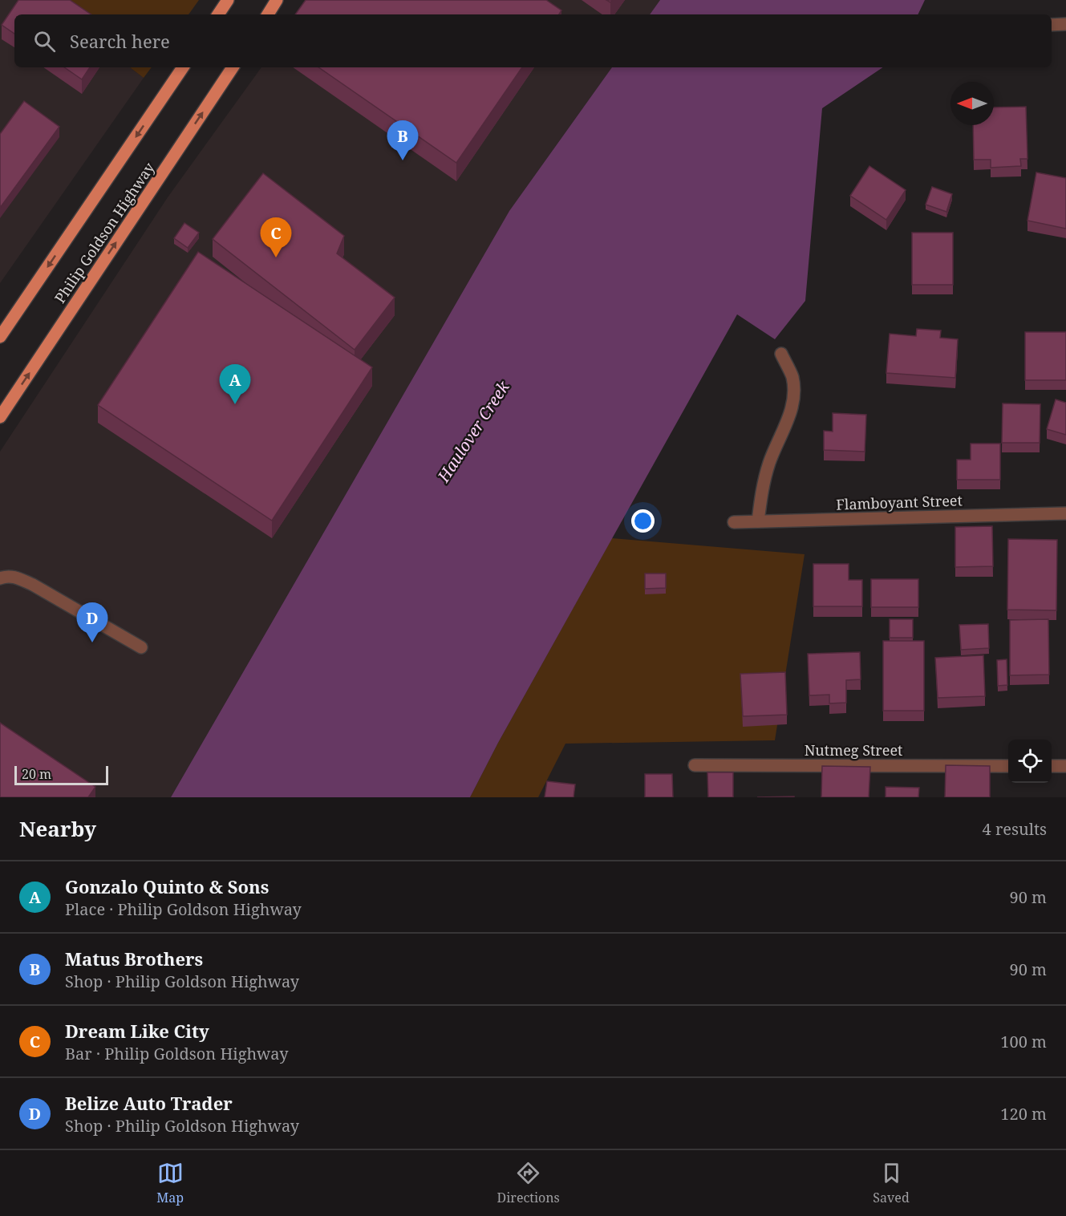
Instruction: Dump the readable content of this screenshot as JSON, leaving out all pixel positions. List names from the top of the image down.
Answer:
{
  "streets": {
    "main road": ["Philip Goldson Highway"],
    "street": ["Flamboyant Street", "Nutmeg Street"]
  },
  "water": ["Haulover Creek"],
  "scale_bar": "20 m",
  "north": "left",
  "page": {
    "search": "Search here",
    "pins": [
      "B",
      "C",
      "A",
      "D"
    ],
    "scale": "20 m",
    "heading": ["Nearby", "4 results"],
    "list": [
      {
        "mark": "A",
        "name": "Gonzalo Quinto & Sons",
        "note": "Place · Philip Goldson Highway",
        "value": "90 m"
      },
      {
        "mark": "B",
        "name": "Matus Brothers",
        "note": "Shop · Philip Goldson Highway",
        "value": "90 m"
      },
      {
        "mark": "C",
        "name": "Dream Like City",
        "note": "Bar · Philip Goldson Highway",
        "value": "100 m"
      },
      {
        "mark": "D",
        "name": "Belize Auto Trader",
        "note": "Shop · Philip Goldson Highway",
        "value": "120 m"
      }
    ],
    "nav": ["Map", "Directions", "Saved"]
  }
}
